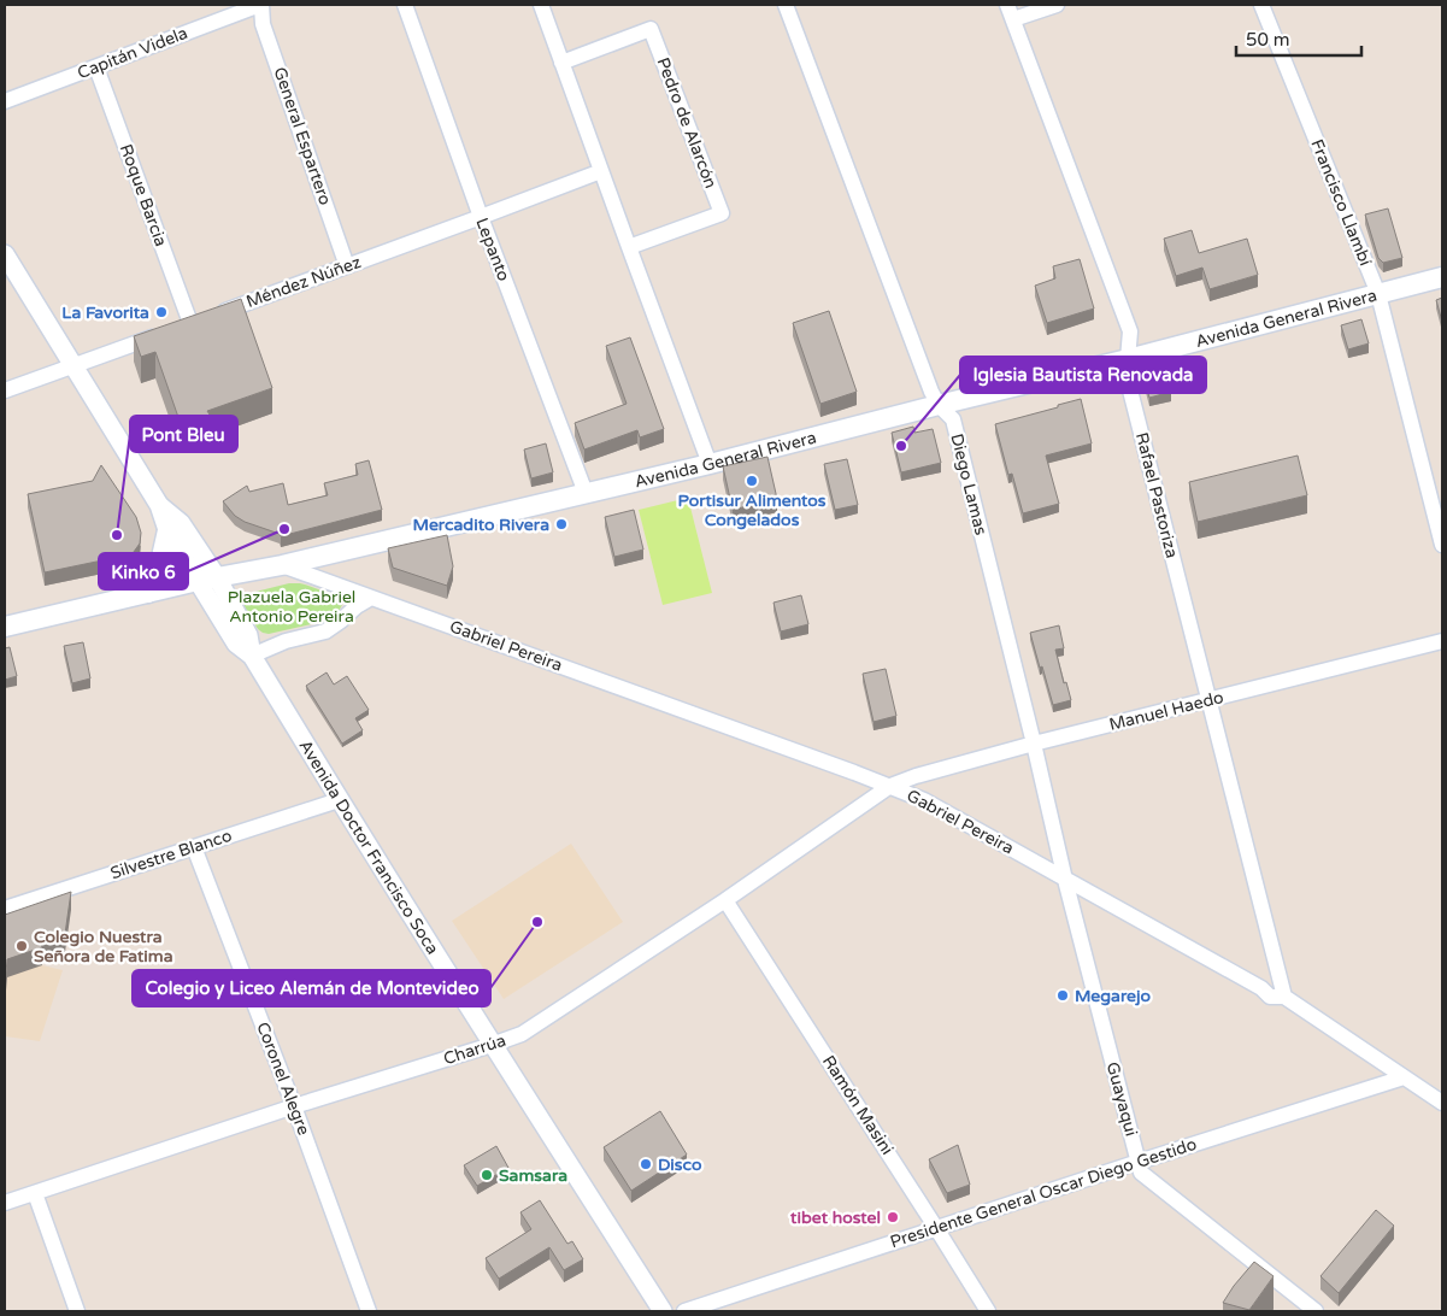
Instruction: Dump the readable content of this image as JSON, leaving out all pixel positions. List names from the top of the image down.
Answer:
{
  "streets": {
    "main road": ["Avenida General Rivera"],
    "street": [
      "Capitán Videla",
      "Pedro de Alarcón",
      "General Espartero",
      "Roque Barcia",
      "Francisco Llambí",
      "Lepanto",
      "Méndez Núñez",
      "Diego Lamas",
      "Rafael Pastoriza",
      "Gabriel Pereira",
      "Manuel Haedo",
      "Avenida Doctor Francisco Soca",
      "Silvestre Blanco",
      "Charrúa",
      "Coronel Alegre",
      "Guayaqui",
      "Ramón Masini",
      "Presidente General Oscar Diego Gestido"
    ]
  },
  "crossings": [
    ["Capitán Videla", "General Espartero"],
    ["Capitán Videla", "Roque Barcia"],
    ["General Espartero", "Méndez Núñez"],
    ["Roque Barcia", "Méndez Núñez"],
    ["Francisco Llambí", "Avenida General Rivera"],
    ["Lepanto", "Méndez Núñez"],
    ["Lepanto", "Avenida General Rivera"],
    ["Méndez Núñez", "Avenida Doctor Francisco Soca"],
    ["Avenida General Rivera", "Diego Lamas"],
    ["Avenida General Rivera", "Rafael Pastoriza"],
    ["Avenida General Rivera", "Gabriel Pereira"],
    ["Avenida General Rivera", "Avenida Doctor Francisco Soca"],
    ["Diego Lamas", "Gabriel Pereira"],
    ["Diego Lamas", "Manuel Haedo"],
    ["Diego Lamas", "Guayaqui"],
    ["Rafael Pastoriza", "Gabriel Pereira"],
    ["Rafael Pastoriza", "Manuel Haedo"],
    ["Gabriel Pereira", "Manuel Haedo"],
    ["Gabriel Pereira", "Charrúa"],
    ["Gabriel Pereira", "Guayaqui"],
    ["Gabriel Pereira", "Presidente General Oscar Diego Gestido"],
    ["Manuel Haedo", "Charrúa"],
    ["Avenida Doctor Francisco Soca", "Silvestre Blanco"],
    ["Avenida Doctor Francisco Soca", "Charrúa"],
    ["Silvestre Blanco", "Coronel Alegre"],
    ["Charrúa", "Coronel Alegre"],
    ["Charrúa", "Ramón Masini"],
    ["Guayaqui", "Presidente General Oscar Diego Gestido"],
    ["Ramón Masini", "Presidente General Oscar Diego Gestido"]
  ],
  "parks": ["Plazuela Gabriel Antonio Pereira"],
  "places": [
    "La Favorita",
    "Iglesia Bautista Renovada",
    "Portisur Alimentos Congelados",
    "Mercadito Rivera",
    "Kinko 6",
    "Pont Bleu",
    "Colegio y Liceo Alemán de Montevideo",
    "Colegio Nuestra Señora de Fatima",
    "Megarejo",
    "Disco",
    "Samsara",
    "tibet hostel"
  ],
  "scale_bar": "50 m"
}
